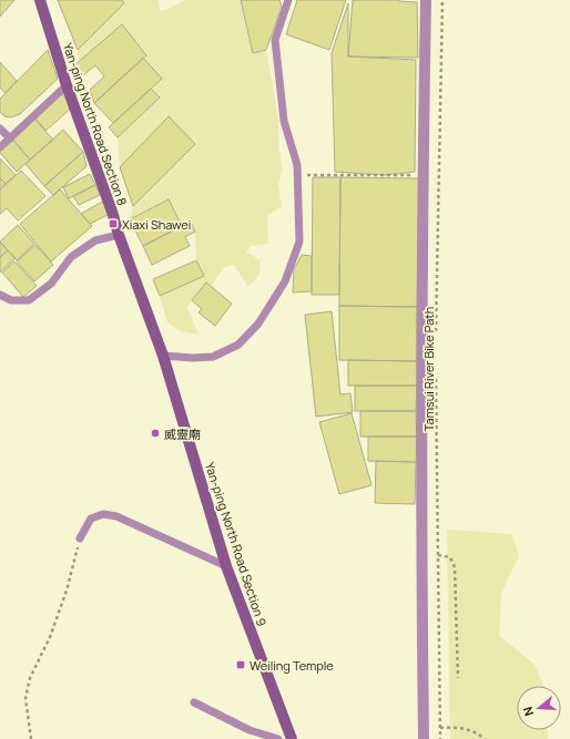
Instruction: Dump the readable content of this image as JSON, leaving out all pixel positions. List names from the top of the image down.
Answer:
{
  "streets": {
    "street": ["Yan-ping North Road Section 8", "Yan-ping North Road Section 9"],
    "path": ["Tamsui River Bike Path"]
  },
  "crossings": [
    ["Yan-ping North Road Section 8", "Yan-ping North Road Section 9"]
  ],
  "places": {
    "transit": ["Xiaxi Shawei", "Weiling Temple"],
    "other": ["威靈廟"]
  },
  "north": "left"
}
